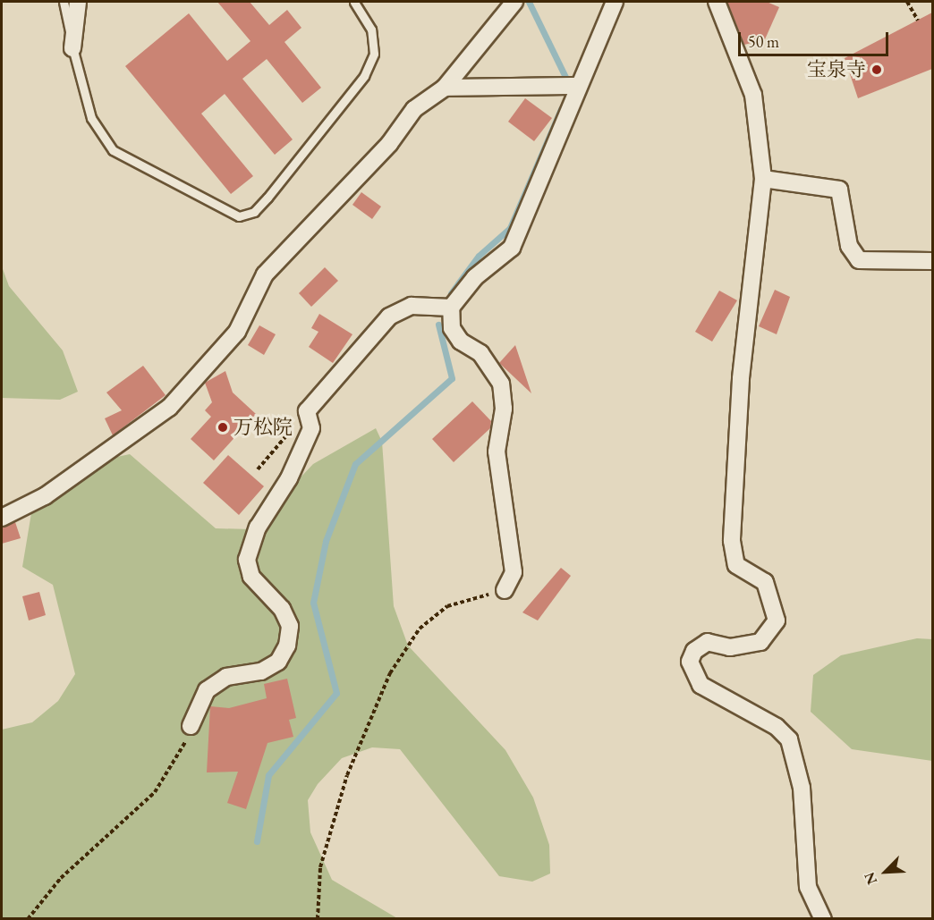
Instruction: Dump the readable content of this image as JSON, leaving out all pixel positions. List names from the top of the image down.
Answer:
{
  "places": ["宝泉寺", "万松院"],
  "scale_bar": "50 m",
  "north": "bottom left"
}
